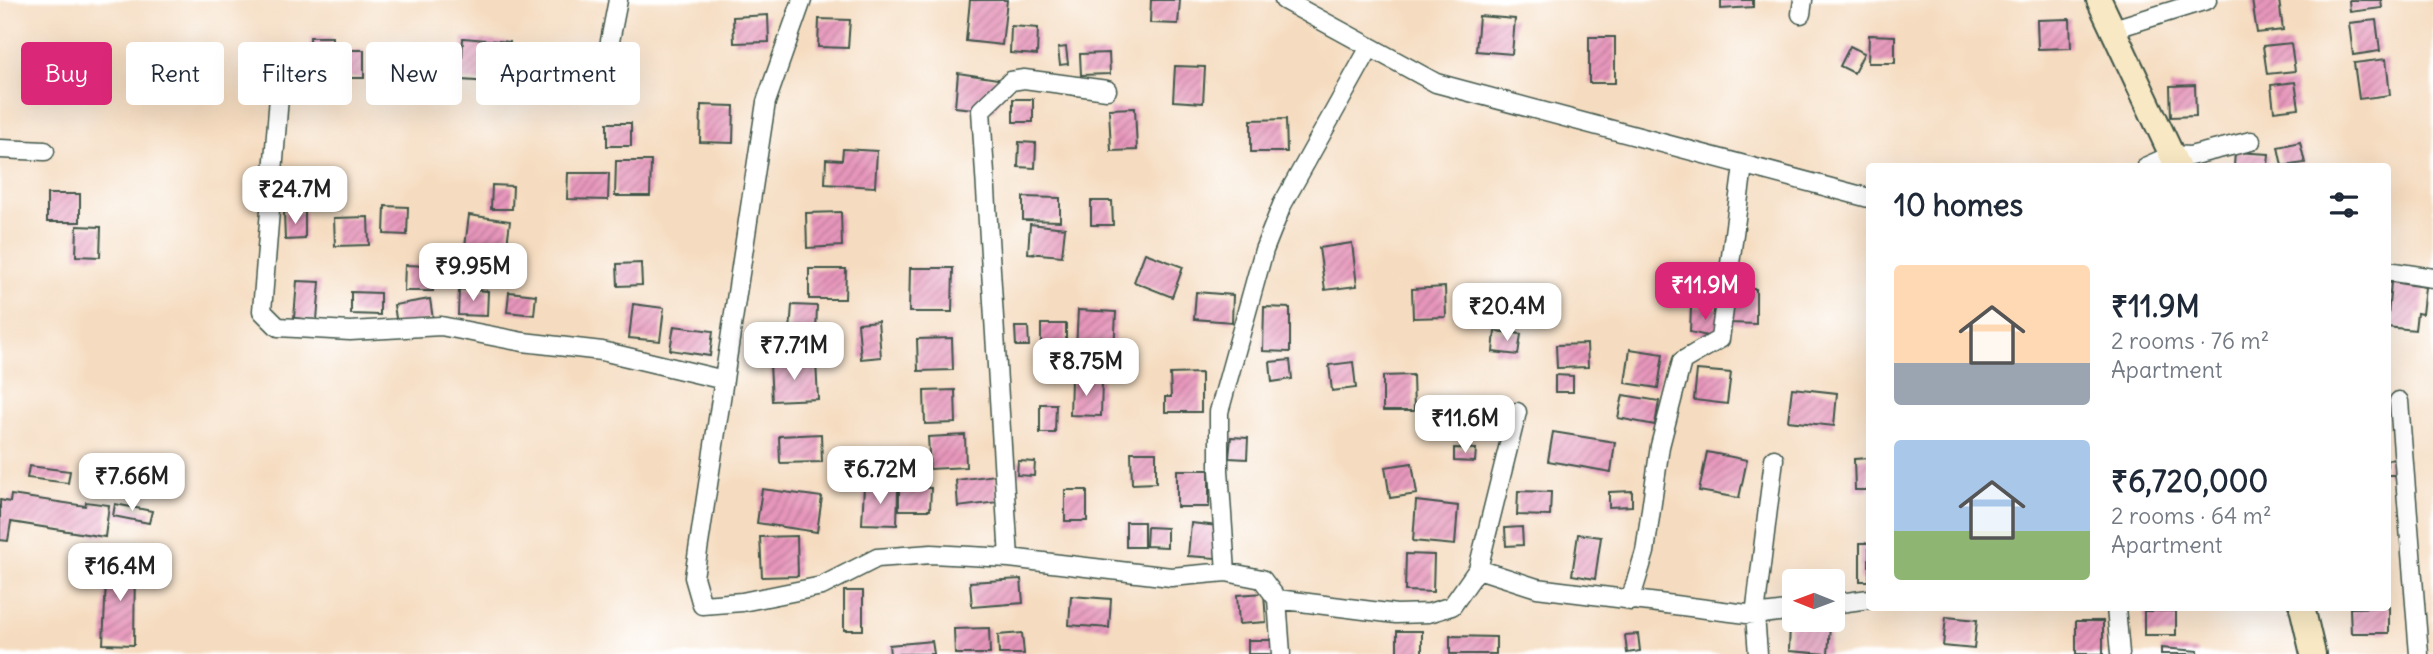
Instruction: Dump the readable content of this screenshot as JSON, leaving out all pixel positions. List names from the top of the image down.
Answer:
{
  "north": "left",
  "page": {
    "chip": [
      "Buy",
      "Rent",
      "Filters",
      "New",
      "Apartment"
    ],
    "heading": "10 homes",
    "price": [
      "₹24.7M",
      "₹9.95M",
      "₹11.9M",
      "₹20.4M",
      "₹7.71M",
      "₹8.75M",
      "₹11.6M",
      "₹6.72M",
      "₹7.66M",
      "₹16.4M"
    ],
    "list": [
      {
        "name": "₹11.9M",
        "note": "2 rooms · 76 m² · Apartment"
      },
      {
        "name": "₹6,720,000",
        "note": "2 rooms · 64 m² · Apartment"
      }
    ]
  }
}
